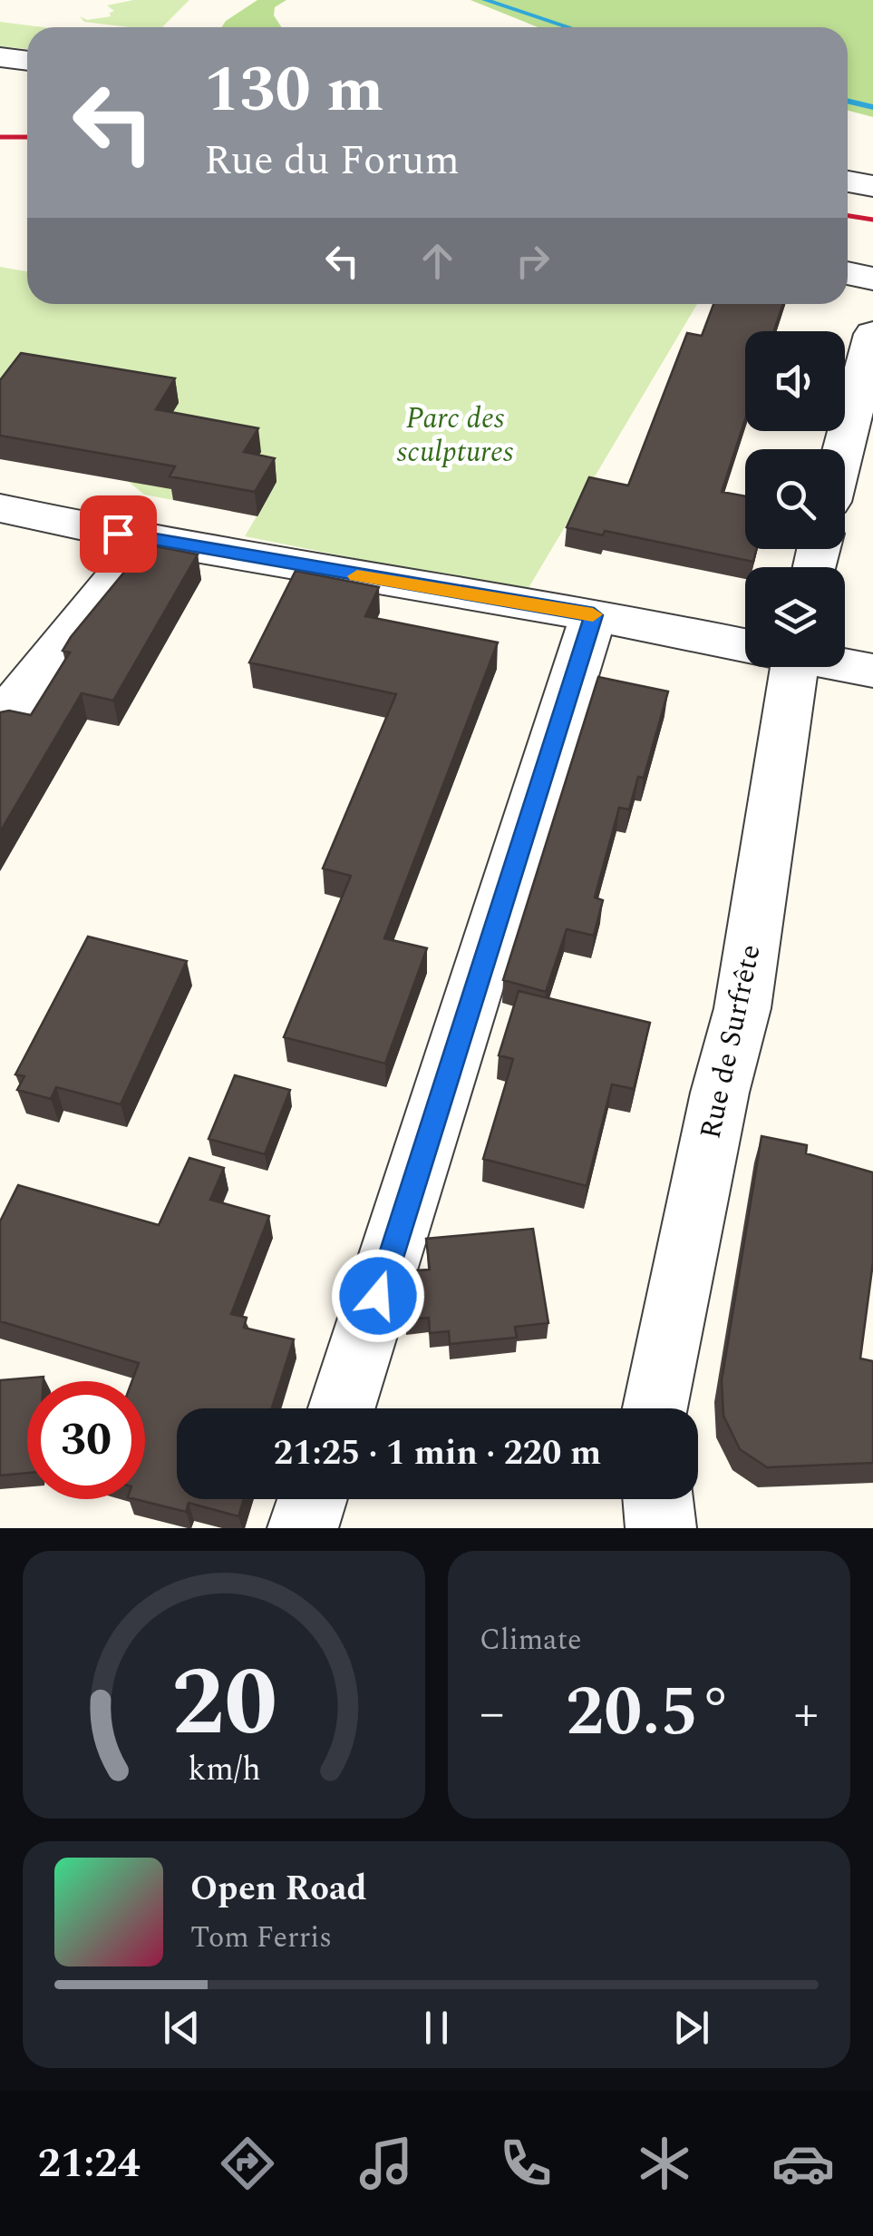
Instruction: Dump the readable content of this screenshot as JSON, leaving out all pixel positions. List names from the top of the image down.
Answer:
{
  "streets": {
    "street": ["Rue de Surfrête"]
  },
  "parks": ["Parc des sculptures"],
  "page": {
    "turn": ["130 m", "Rue du Forum"],
    "limit": "30",
    "trip": "21:25 · 1 min · 220 m",
    "tile": "Climate",
    "heat": ["−", "20.5°", "+"],
    "song": ["Open Road", "Tom Ferris"],
    "tabs": "21:24",
    "gauge": ["20", "km/h"]
  }
}
